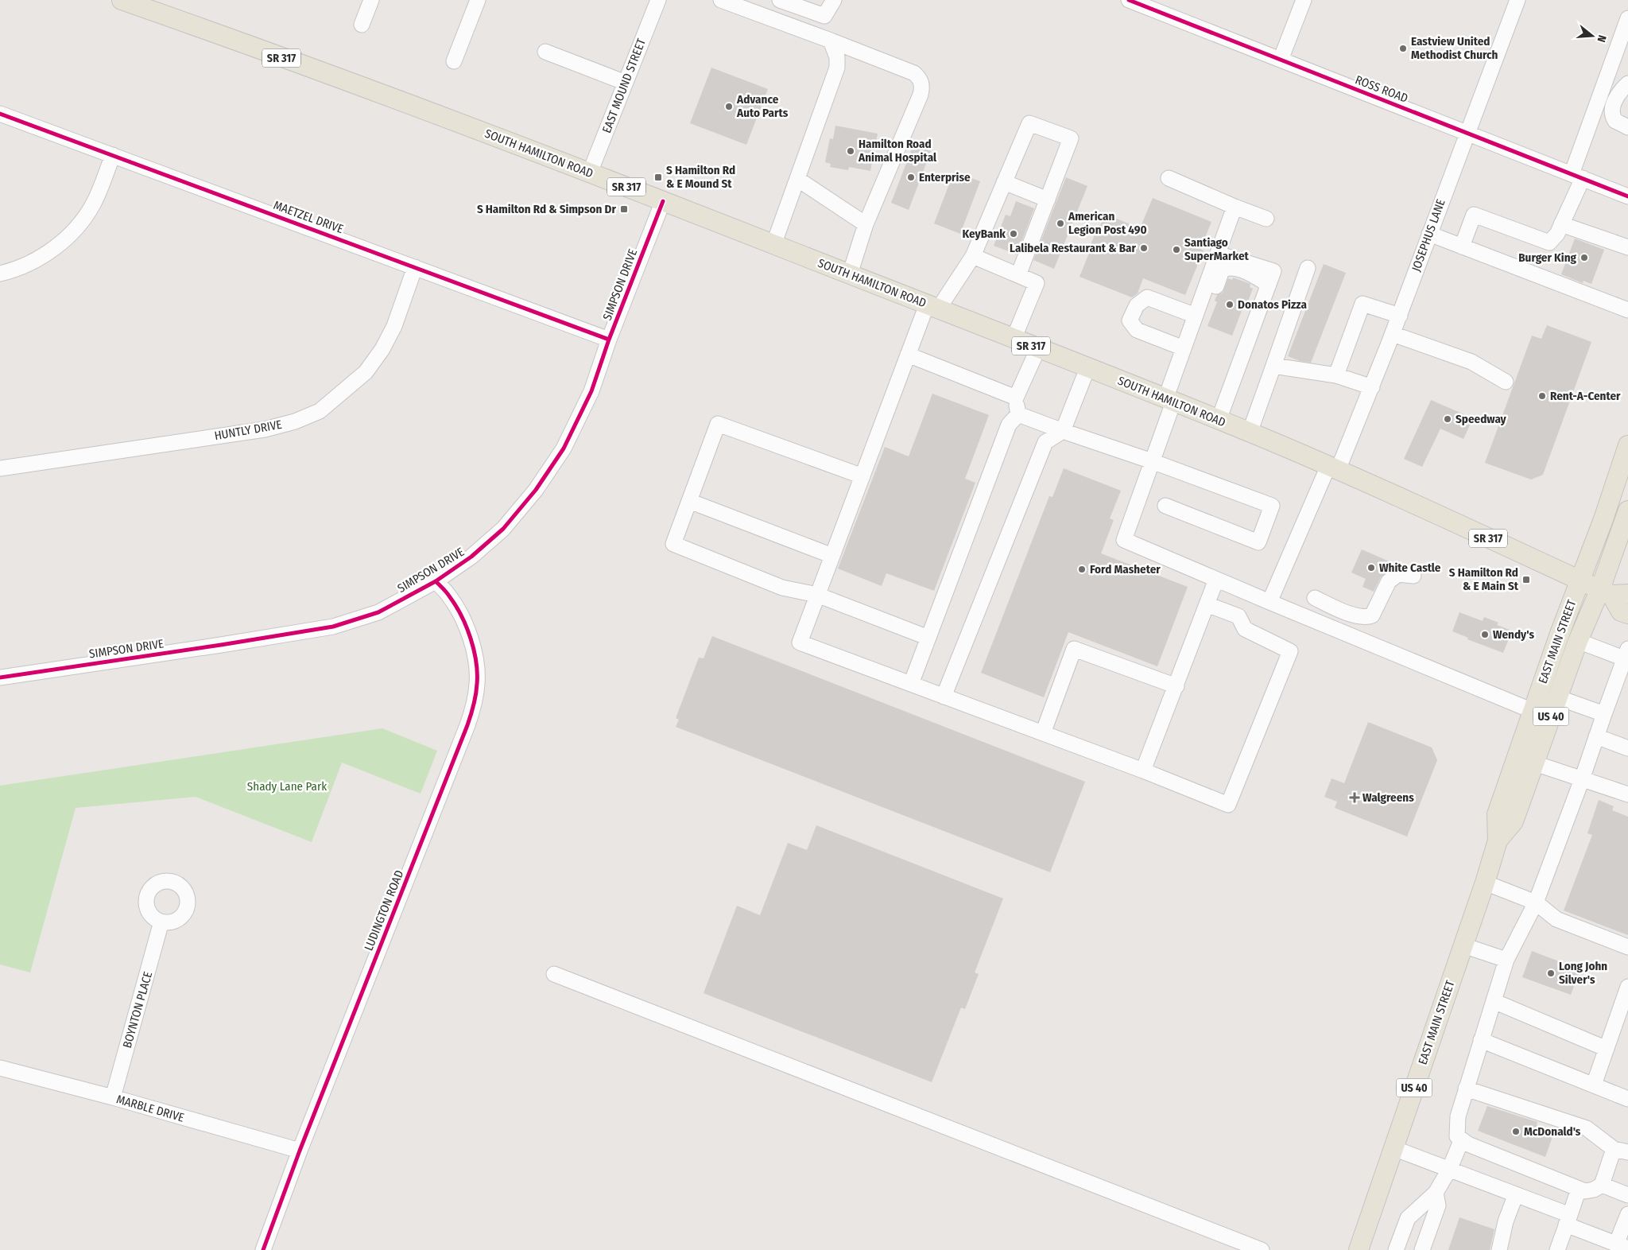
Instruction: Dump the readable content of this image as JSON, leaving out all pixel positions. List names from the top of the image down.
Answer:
{
  "streets": {
    "main road": [
      "SR 317",
      "SOUTH HAMILTON ROAD",
      "EAST MAIN STREET",
      "US 40"
    ],
    "street": [
      "EAST MOUND STREET",
      "ROSS ROAD",
      "MAETZEL DRIVE",
      "JOSEPHUS LANE",
      "SIMPSON DRIVE",
      "HUNTLY DRIVE",
      "LUDINGTON ROAD",
      "BOYNTON PLACE",
      "MARBLE DRIVE"
    ]
  },
  "crossings": [
    ["EAST MOUND STREET", "SOUTH HAMILTON ROAD"],
    ["ROSS ROAD", "JOSEPHUS LANE"],
    ["SOUTH HAMILTON ROAD", "JOSEPHUS LANE"],
    ["SOUTH HAMILTON ROAD", "SIMPSON DRIVE"],
    ["SOUTH HAMILTON ROAD", "EAST MAIN STREET"],
    ["MAETZEL DRIVE", "SIMPSON DRIVE"],
    ["MAETZEL DRIVE", "HUNTLY DRIVE"],
    ["SIMPSON DRIVE", "LUDINGTON ROAD"],
    ["LUDINGTON ROAD", "MARBLE DRIVE"],
    ["BOYNTON PLACE", "MARBLE DRIVE"]
  ],
  "parks": ["Shady Lane Park"],
  "places": {
    "other": [
      "Eastview United Methodist Church",
      "Advance Auto Parts",
      "Hamilton Road Animal Hospital",
      "Enterprise",
      "American Legion Post 490",
      "KeyBank",
      "Lalibela Restaurant & Bar",
      "Santiago SuperMarket",
      "Burger King",
      "Donatos Pizza",
      "Rent-A-Center",
      "Speedway",
      "White Castle",
      "Ford Masheter",
      "Wendy's",
      "Long John Silver's",
      "McDonald's"
    ],
    "transit": ["S Hamilton Rd & E Mound St", "S Hamilton Rd & Simpson Dr", "S Hamilton Rd & E Main St"],
    "health": ["Walgreens"]
  },
  "north": "right"
}
